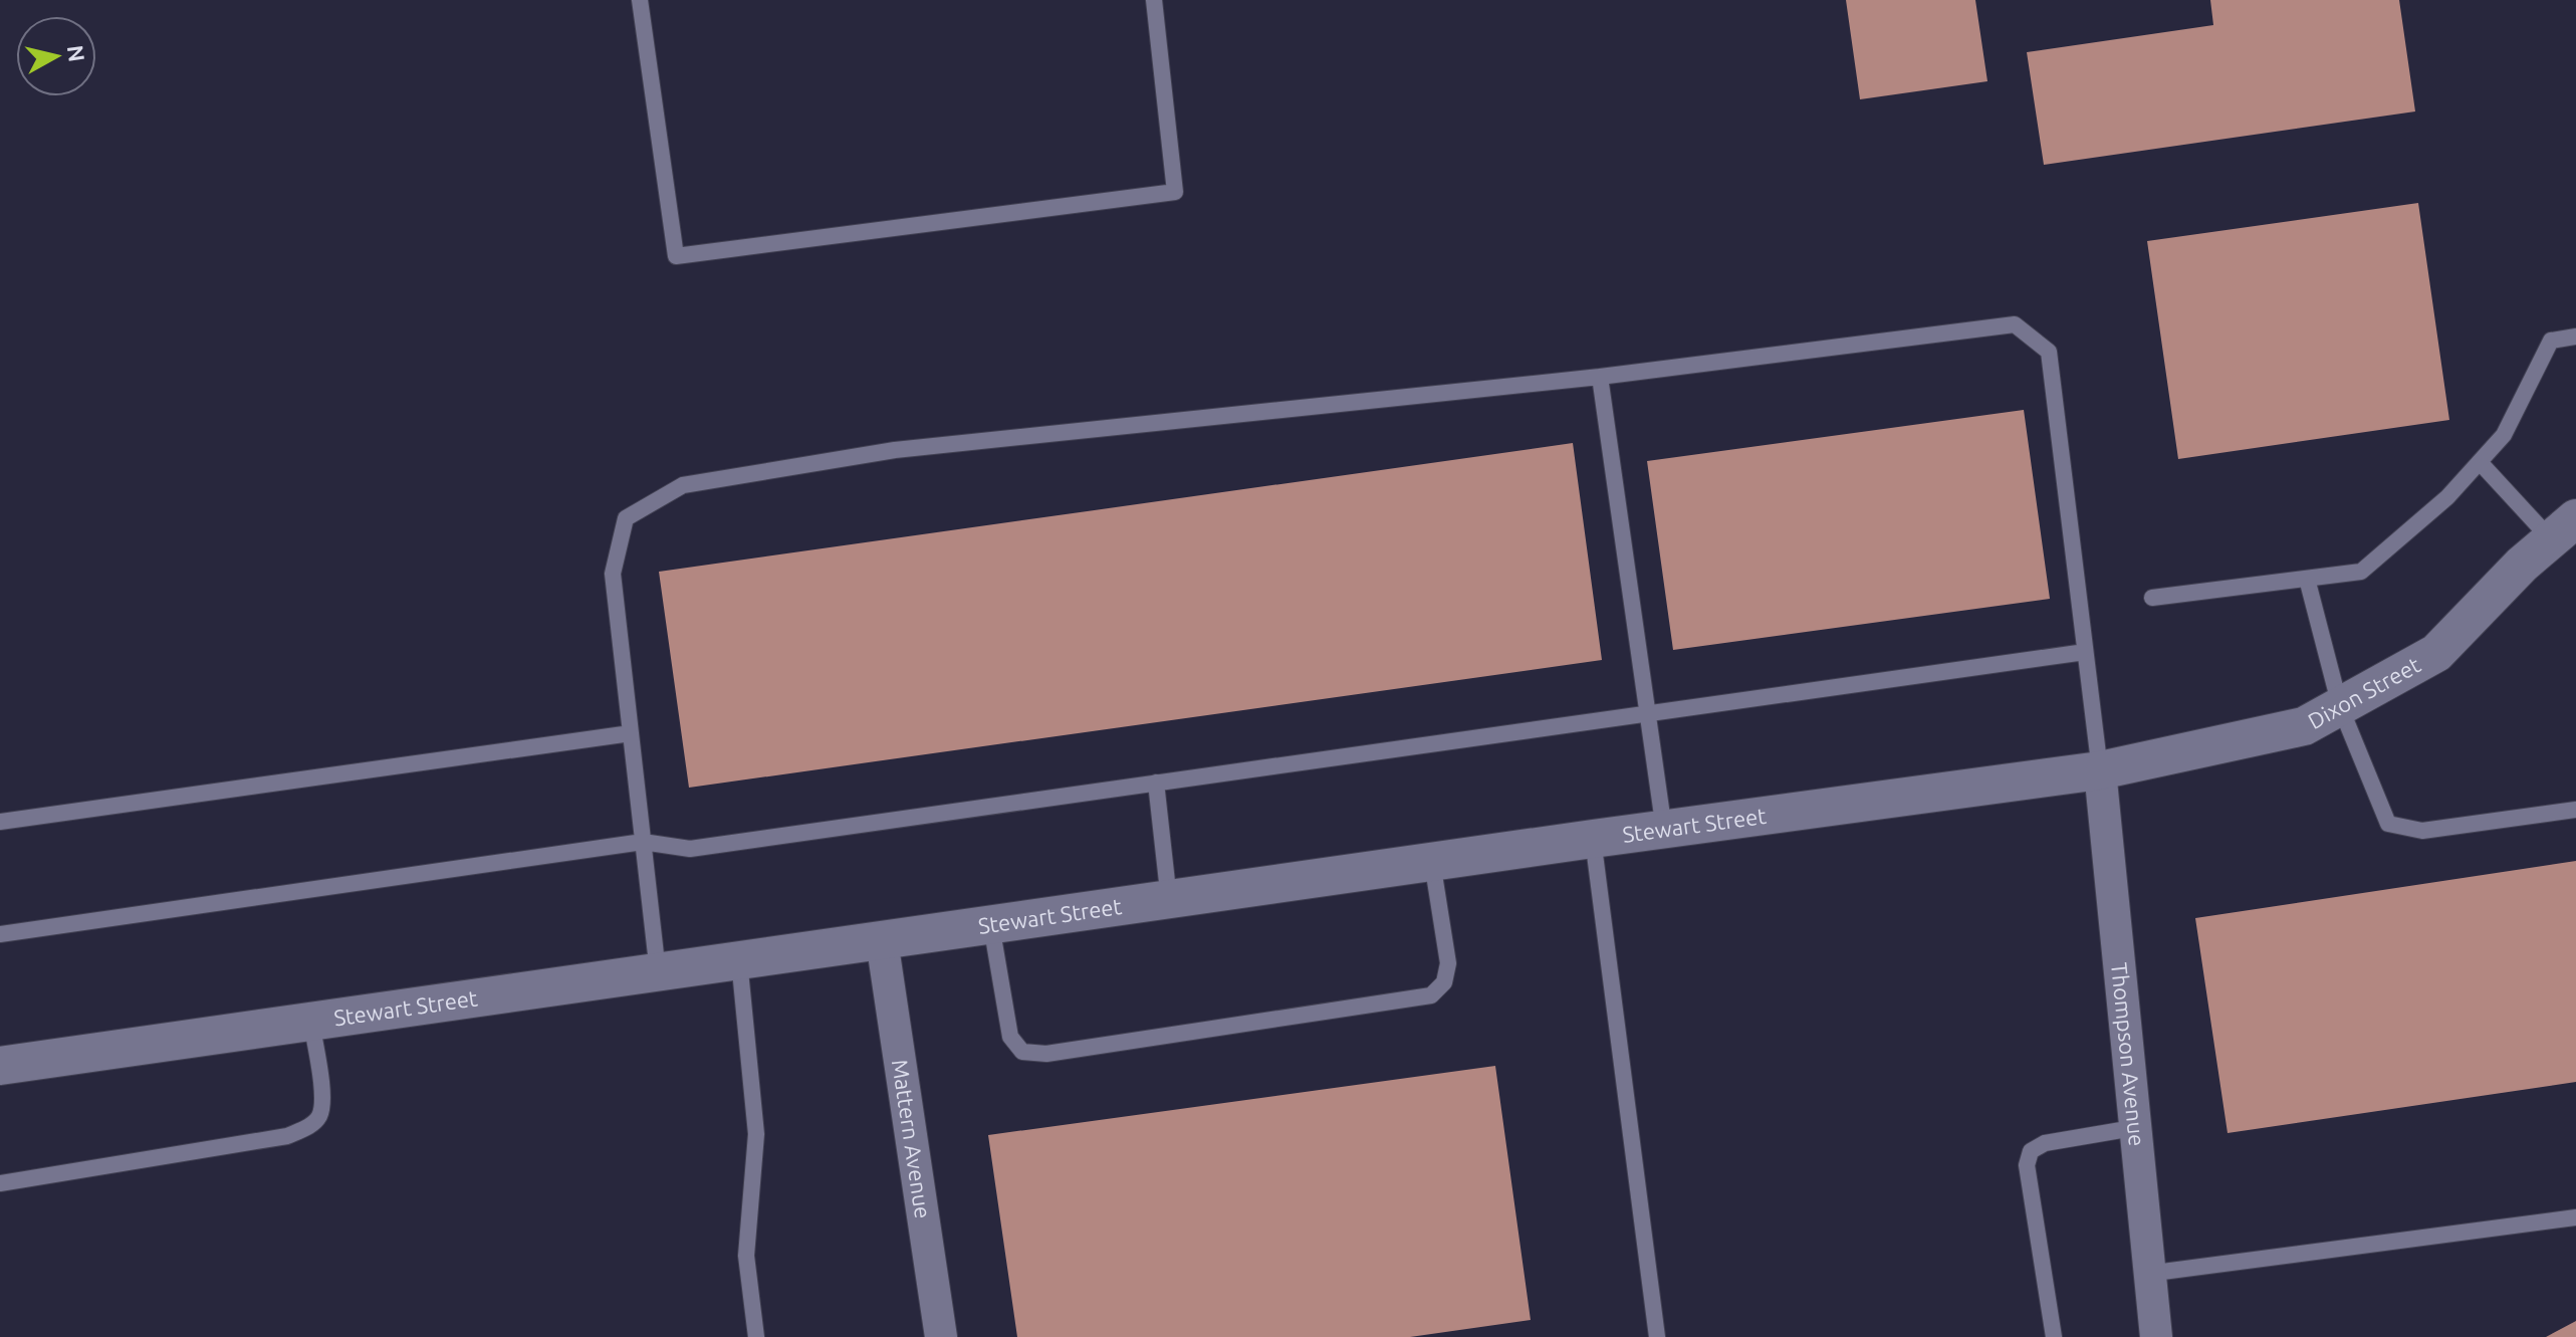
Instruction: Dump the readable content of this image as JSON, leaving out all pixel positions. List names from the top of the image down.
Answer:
{
  "streets": {
    "street": [
      "Dixon Street",
      "Stewart Street",
      "Thompson Avenue",
      "Mattern Avenue"
    ]
  },
  "crossings": [
    ["Dixon Street", "Stewart Street"],
    ["Dixon Street", "Thompson Avenue"],
    ["Stewart Street", "Thompson Avenue"],
    ["Stewart Street", "Mattern Avenue"]
  ],
  "north": "right"
}
